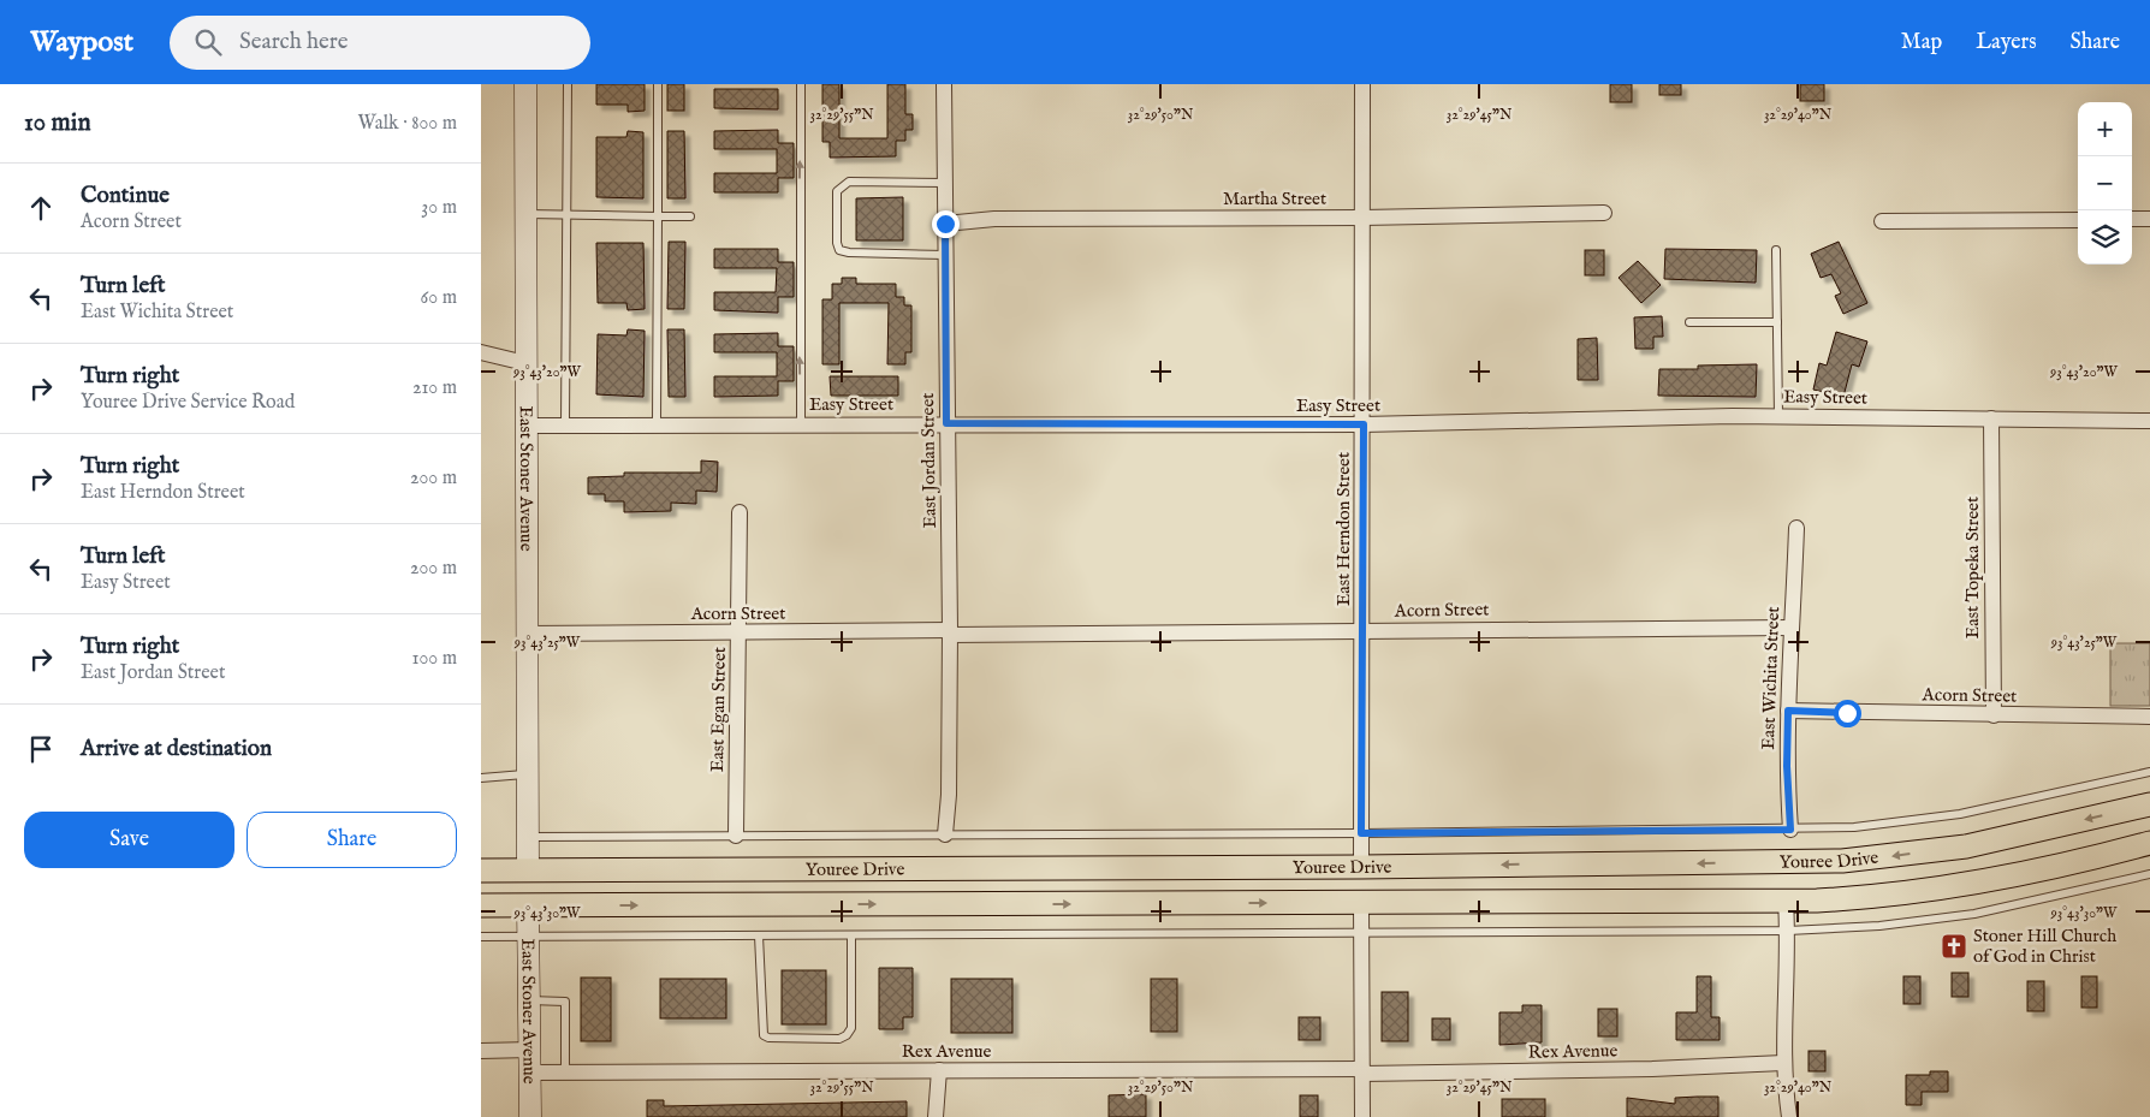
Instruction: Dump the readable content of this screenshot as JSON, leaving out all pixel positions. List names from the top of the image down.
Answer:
{
  "streets": {
    "main road": ["Youree Drive"],
    "street": [
      "Martha Street",
      "Easy Street",
      "East Jordan Street",
      "East Stoner Avenue",
      "East Herndon Street",
      "East Topeka Street",
      "Acorn Street",
      "East Wichita Street",
      "East Egan Street",
      "Rex Avenue"
    ]
  },
  "crossings": [
    ["Martha Street", "East Jordan Street"],
    ["Martha Street", "East Herndon Street"],
    ["Easy Street", "East Jordan Street"],
    ["Easy Street", "East Stoner Avenue"],
    ["Easy Street", "East Herndon Street"],
    ["Easy Street", "East Topeka Street"],
    ["East Jordan Street", "Acorn Street"],
    ["East Stoner Avenue", "Acorn Street"],
    ["East Stoner Avenue", "Youree Drive"],
    ["East Stoner Avenue", "Rex Avenue"],
    ["East Herndon Street", "Acorn Street"],
    ["East Herndon Street", "Youree Drive"],
    ["East Topeka Street", "Acorn Street"],
    ["Acorn Street", "East Wichita Street"],
    ["Acorn Street", "East Egan Street"]
  ],
  "places": {
    "church": ["Stoner Hill Church of God in Christ"]
  },
  "page": {
    "header": "Waypost",
    "search": "Search here",
    "nav": ["Map", "Layers", "Share"],
    "heading": ["10 min", "Walk · 800 m"],
    "map_buttons": ["+", "−"],
    "list": [
      ["Continue", "Acorn Street", "30 m"],
      ["Turn left", "East Wichita Street", "60 m"],
      ["Turn right", "Youree Drive Service Road", "210 m"],
      ["Turn right", "East Herndon Street", "200 m"],
      ["Turn left", "Easy Street", "200 m"],
      ["Turn right", "East Jordan Street", "100 m"],
      "Arrive at destination"
    ],
    "buttons": ["Save", "Share"]
  },
  "coordinates": [
    "32°29'55\"N",
    "32°29'50\"N",
    "32°29'45\"N",
    "32°29'40\"N",
    "93°43'20\"W",
    "93°43'25\"W",
    "93°43'30\"W"
  ]
}
